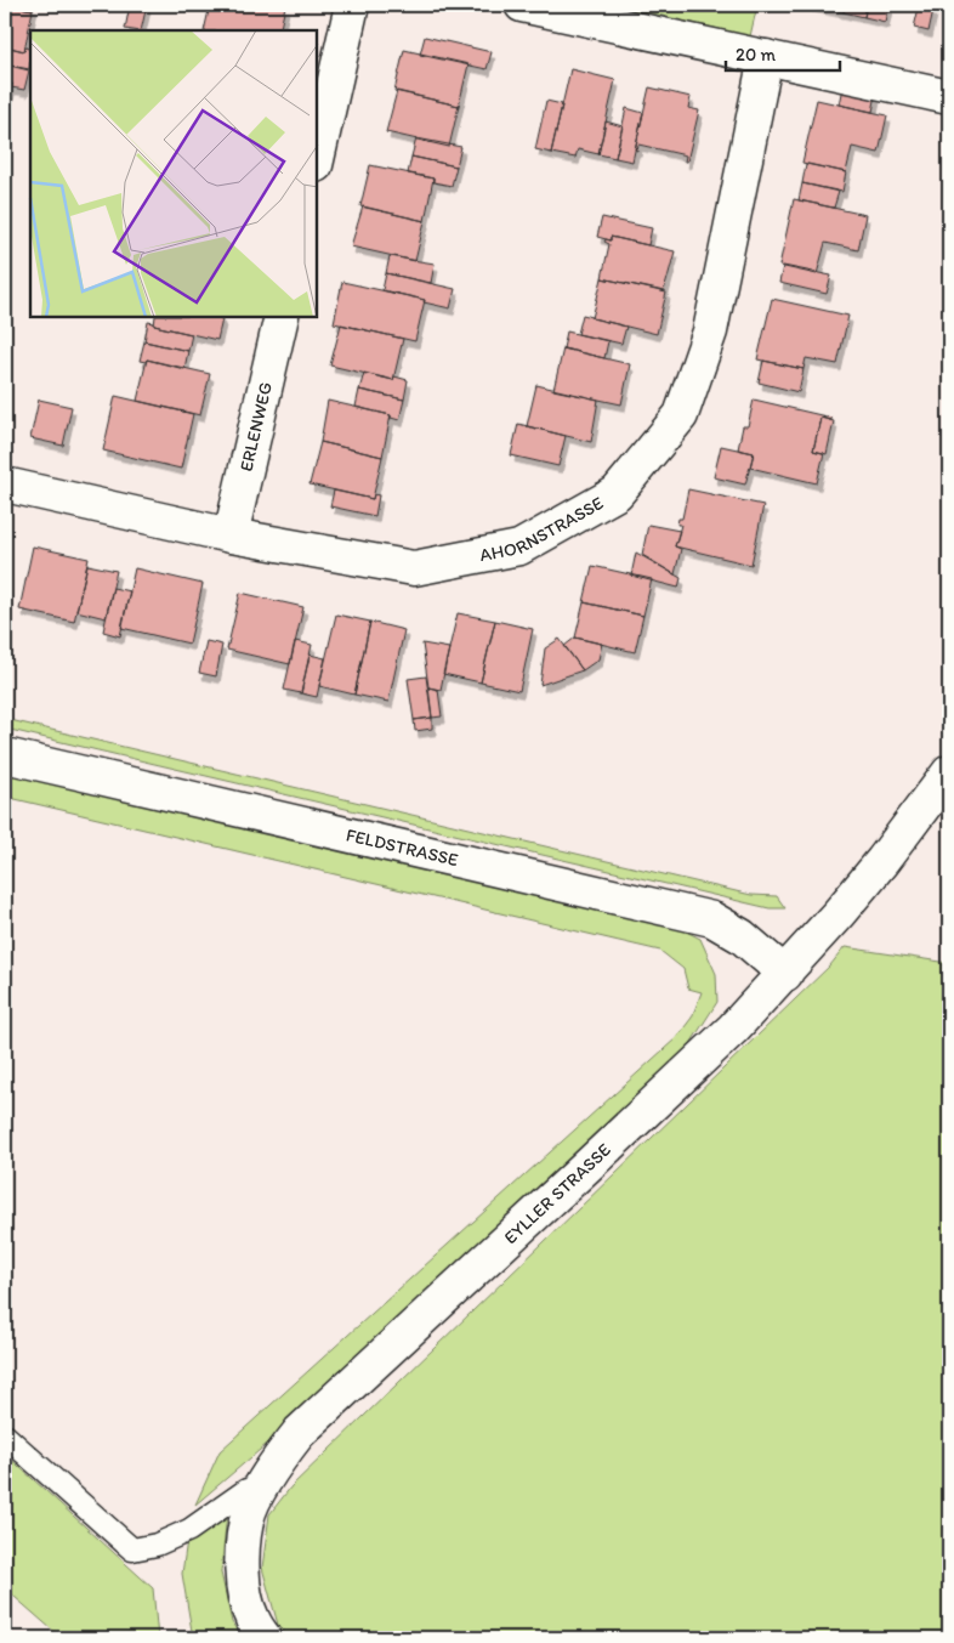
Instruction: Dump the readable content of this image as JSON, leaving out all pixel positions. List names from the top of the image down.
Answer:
{
  "streets": {
    "street": [
      "ERLENWEG",
      "AHORNSTRASSE",
      "FELDSTRASSE",
      "EYLLER STRASSE"
    ]
  },
  "crossings": [
    ["ERLENWEG", "AHORNSTRASSE"],
    ["FELDSTRASSE", "EYLLER STRASSE"]
  ],
  "scale_bar": "20 m"
}
